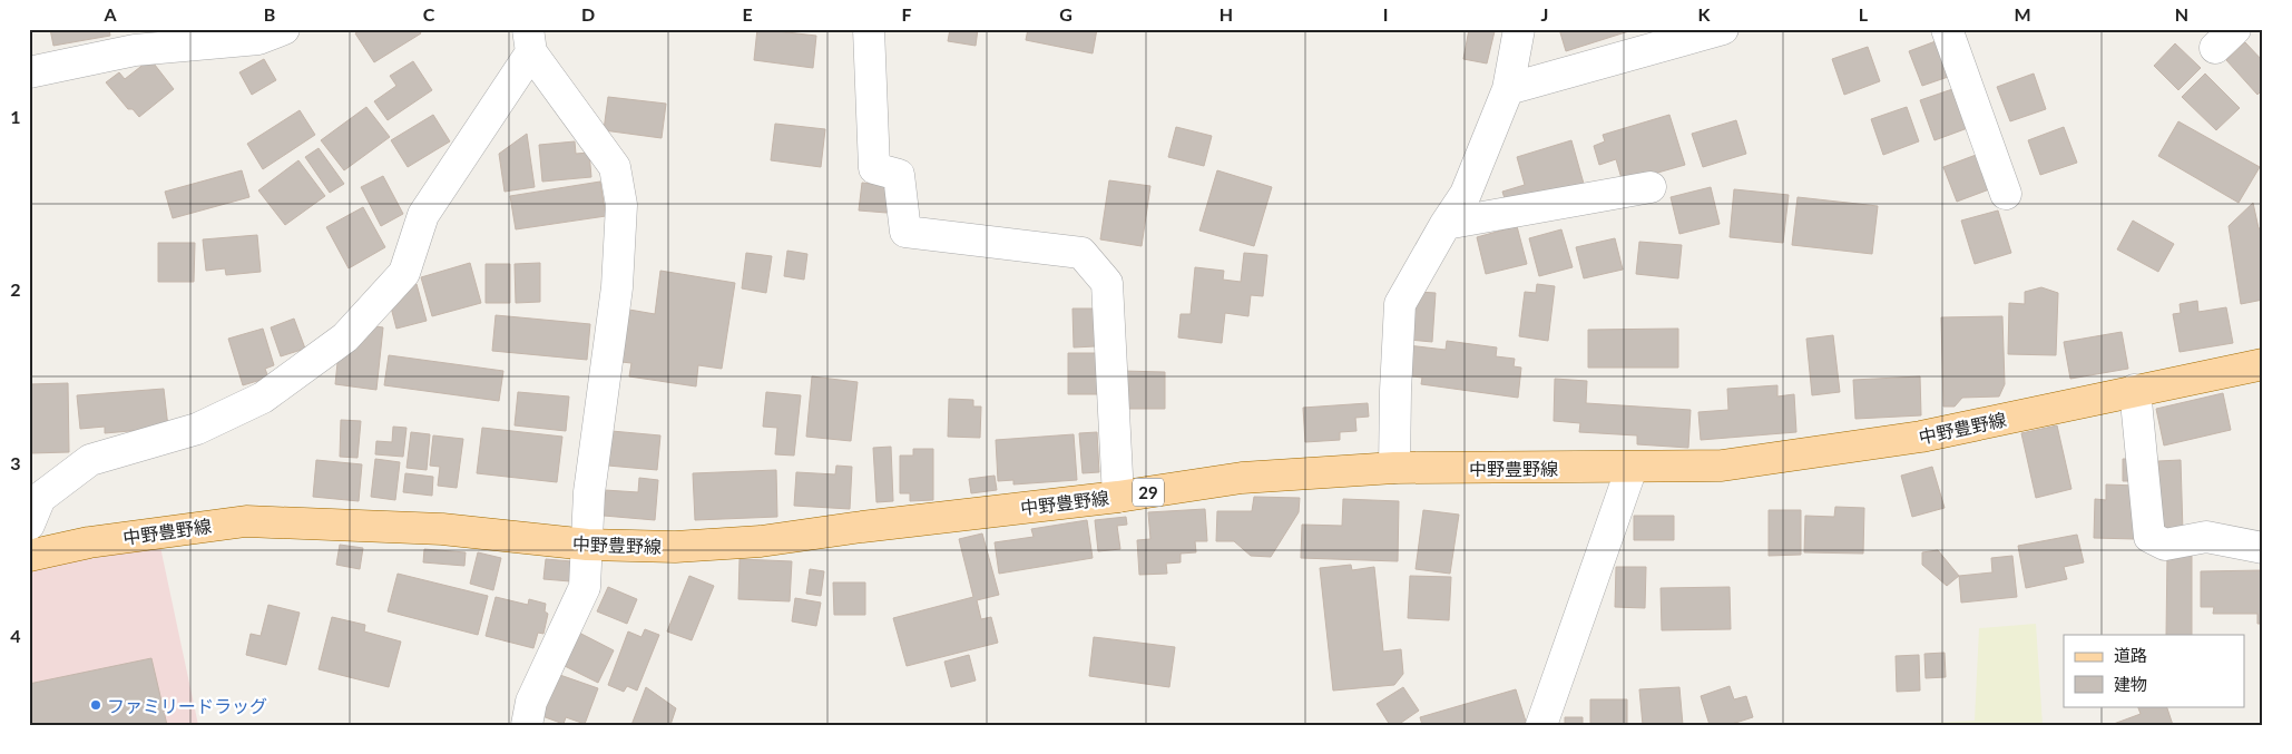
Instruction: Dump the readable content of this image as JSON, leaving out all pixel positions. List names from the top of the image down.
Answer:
{
  "streets": {
    "main road": ["中野豊野線", "29"]
  },
  "places": ["ファミリードラッグ"],
  "legend": ["道路", "建物"],
  "grid": {
    "columns": [
      "A",
      "B",
      "C",
      "D",
      "E",
      "F",
      "G",
      "H",
      "I",
      "J",
      "K",
      "L",
      "M",
      "N"
    ],
    "rows": [
      "1",
      "2",
      "3",
      "4"
    ]
  }
}
